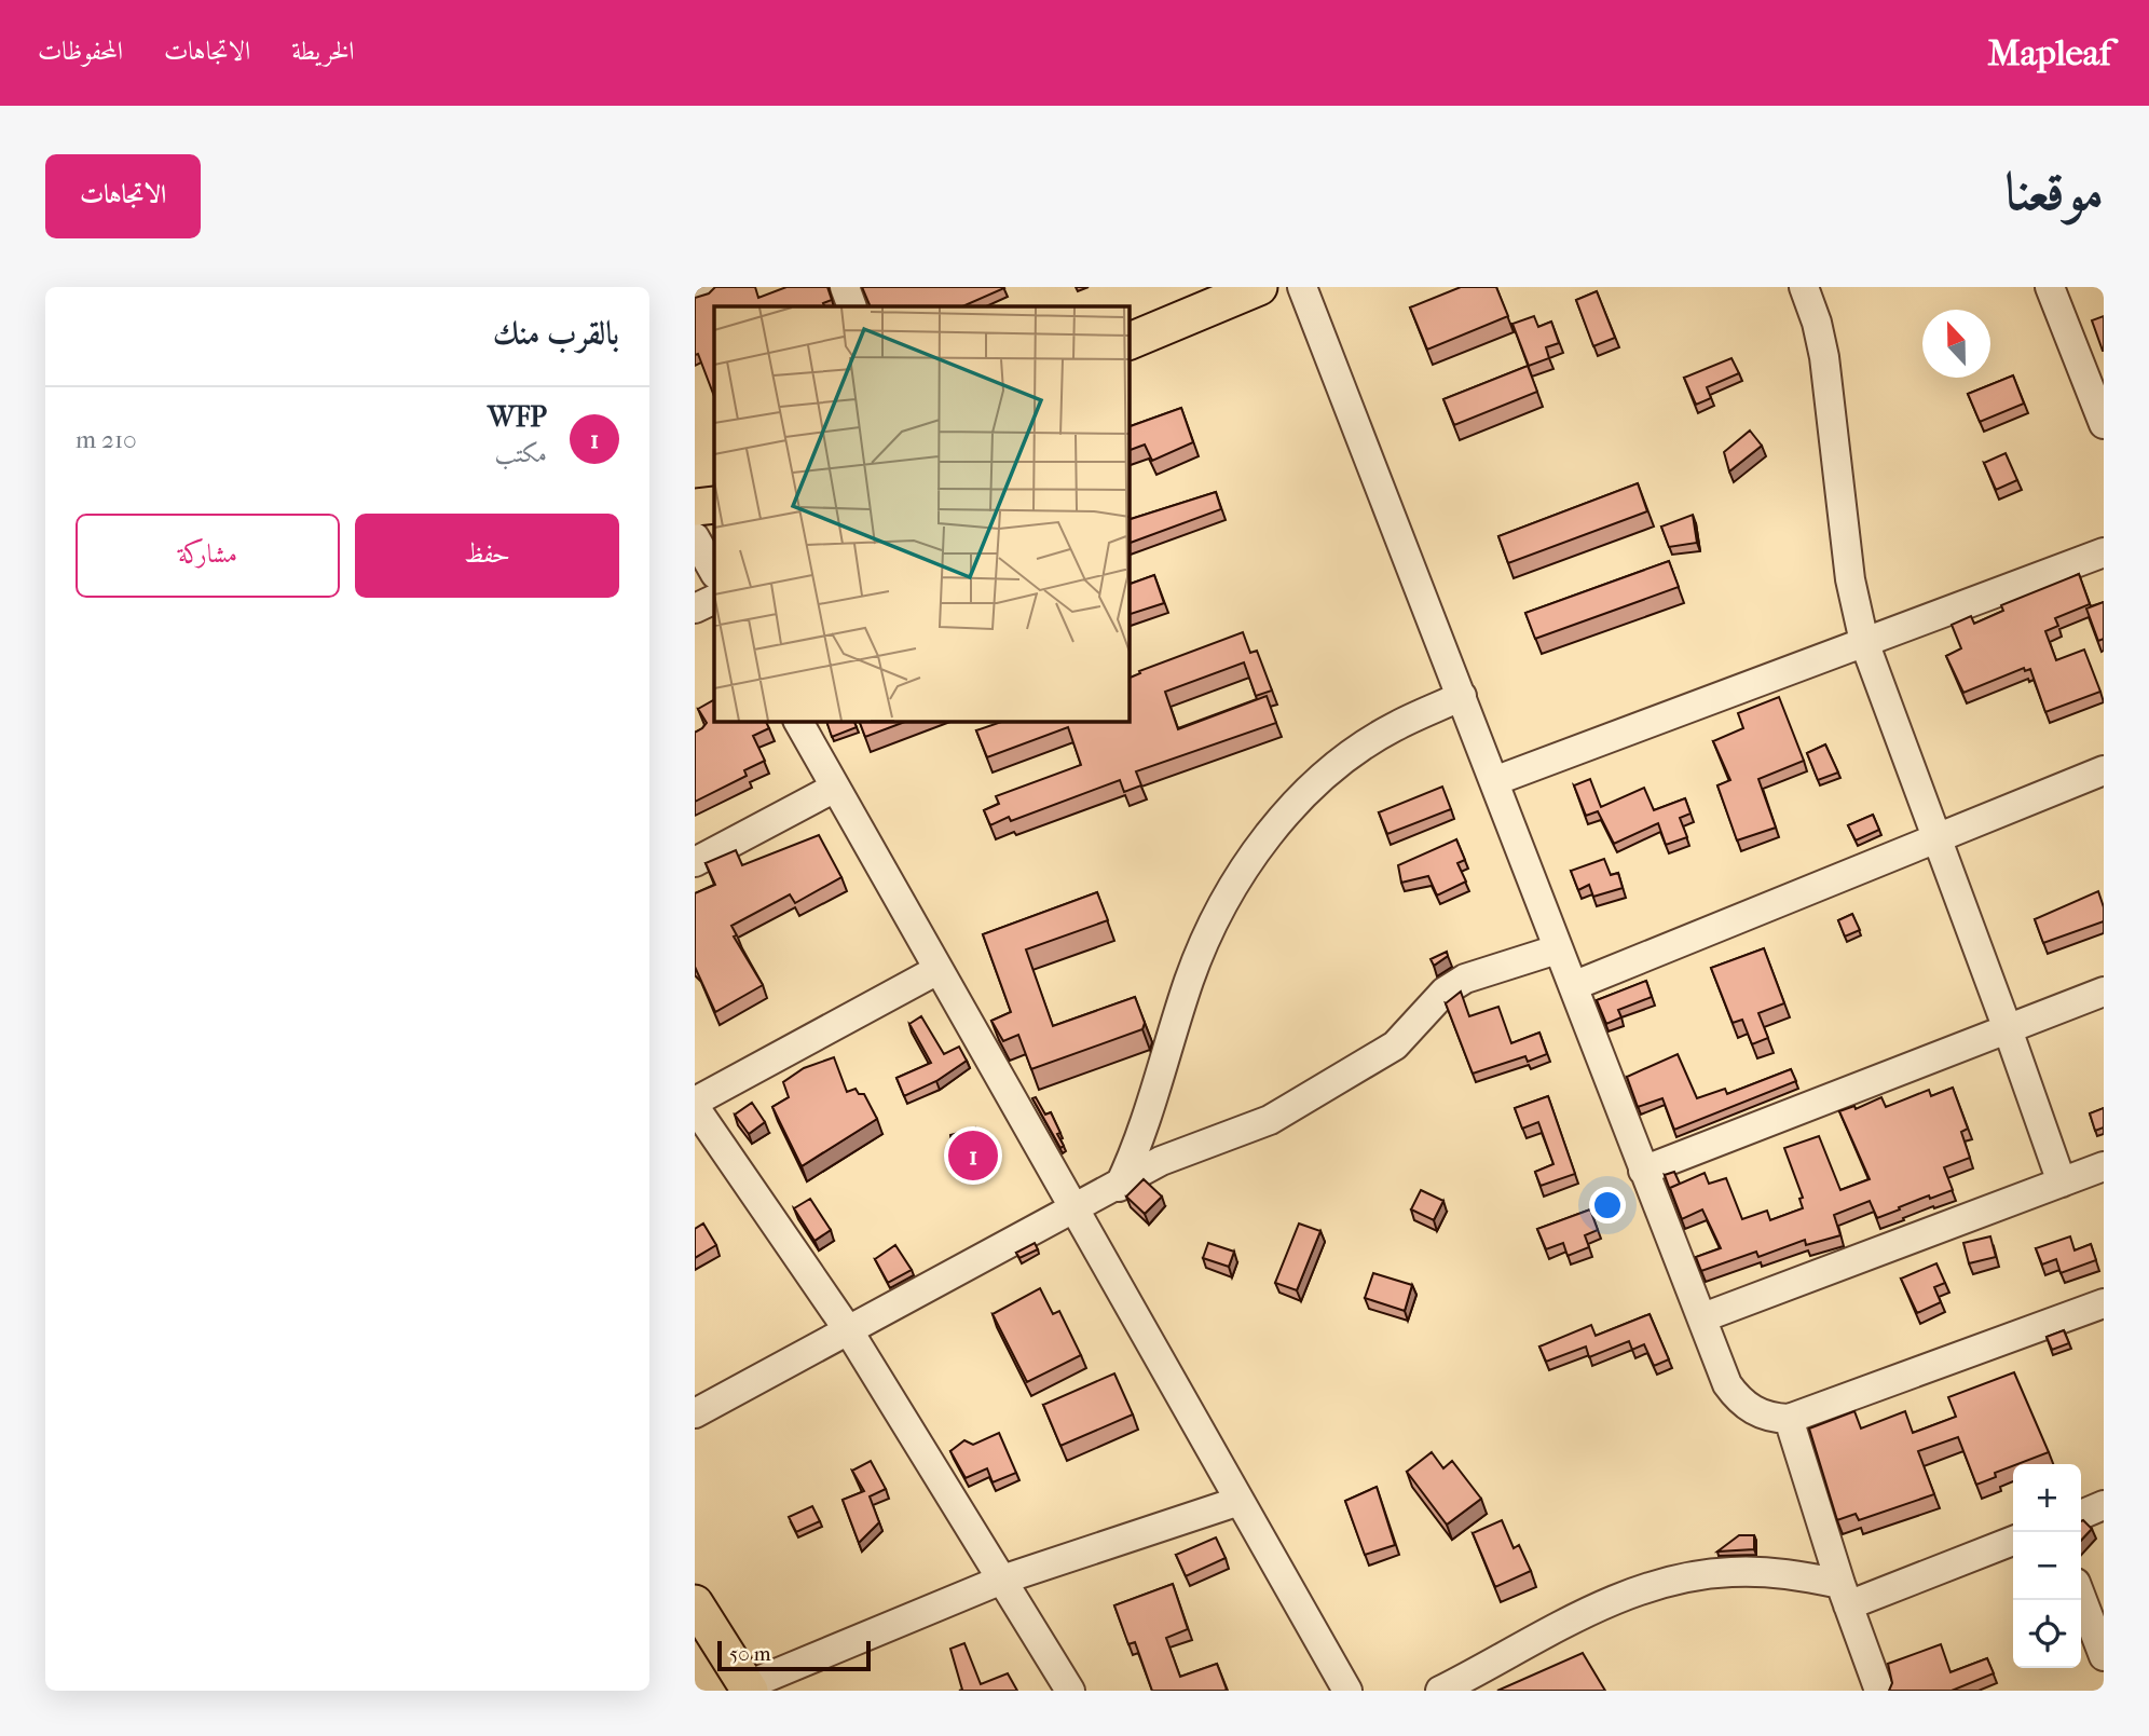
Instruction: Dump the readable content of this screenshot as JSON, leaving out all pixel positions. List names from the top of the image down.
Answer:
{
  "scale_bar": "50 m",
  "north": "top",
  "page": {
    "header": "Mapleaf",
    "nav": ["الخريطة", "الاتجاهات", "المحفوظات"],
    "title": "موقعنا",
    "buttons": [
      "الاتجاهات",
      ["حفظ", "مشاركة"]
    ],
    "heading": "بالقرب منك",
    "list": [
      {
        "mark": "1",
        "name": "WFP",
        "note": "مكتب",
        "value": "210 m"
      }
    ],
    "pins": "1",
    "map_buttons": ["+", "−"],
    "scale": "50 m"
  }
}
